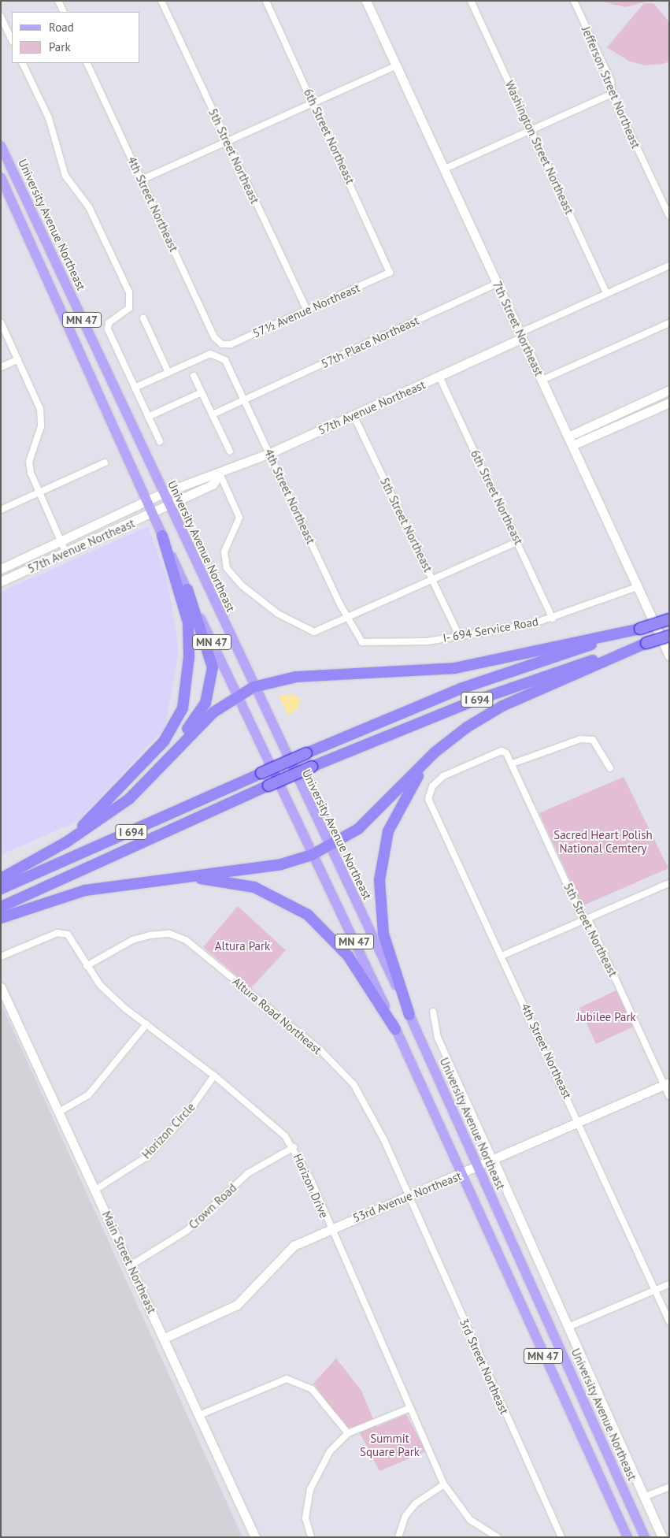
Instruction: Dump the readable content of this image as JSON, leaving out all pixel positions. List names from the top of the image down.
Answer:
{
  "streets": {
    "highway": ["I 694"],
    "main road": ["University Avenue Northeast", "MN 47"],
    "street": [
      "Jefferson Street Northeast",
      "6th Street Northeast",
      "Washington Street Northeast",
      "5th Street Northeast",
      "4th Street Northeast",
      "57½ Avenue Northeast",
      "7th Street Northeast",
      "57th Place Northeast",
      "57th Avenue Northeast",
      "I- 694 Service Road",
      "Altura Road Northeast",
      "Horizon Circle",
      "Horizon Drive",
      "53rd Avenue Northeast",
      "Crown Road",
      "Main Street Northeast",
      "3rd Street Northeast"
    ]
  },
  "crossings": [
    ["6th Street Northeast", "57½ Avenue Northeast"],
    ["6th Street Northeast", "57th Avenue Northeast"],
    ["6th Street Northeast", "I- 694 Service Road"],
    ["5th Street Northeast", "4th Street Northeast"],
    ["5th Street Northeast", "57½ Avenue Northeast"],
    ["5th Street Northeast", "57th Avenue Northeast"],
    ["5th Street Northeast", "I- 694 Service Road"],
    ["5th Street Northeast", "53rd Avenue Northeast"],
    ["4th Street Northeast", "57½ Avenue Northeast"],
    ["4th Street Northeast", "57th Place Northeast"],
    ["4th Street Northeast", "57th Avenue Northeast"],
    ["4th Street Northeast", "I- 694 Service Road"],
    ["4th Street Northeast", "53rd Avenue Northeast"],
    ["University Avenue Northeast", "57th Avenue Northeast"],
    ["University Avenue Northeast", "53rd Avenue Northeast"],
    ["MN 47", "57th Avenue Northeast"],
    ["MN 47", "53rd Avenue Northeast"],
    ["7th Street Northeast", "57th Place Northeast"],
    ["7th Street Northeast", "57th Avenue Northeast"],
    ["7th Street Northeast", "I- 694 Service Road"],
    ["Altura Road Northeast", "Horizon Drive"],
    ["Altura Road Northeast", "53rd Avenue Northeast"],
    ["Altura Road Northeast", "3rd Street Northeast"],
    ["Horizon Circle", "Horizon Drive"],
    ["Horizon Circle", "Main Street Northeast"],
    ["Horizon Drive", "53rd Avenue Northeast"],
    ["Horizon Drive", "Crown Road"],
    ["53rd Avenue Northeast", "Main Street Northeast"],
    ["53rd Avenue Northeast", "3rd Street Northeast"],
    ["Crown Road", "Main Street Northeast"]
  ],
  "parks": [
    "Sacred Heart Polish National Cemtery",
    "Altura Park",
    "Jubilee Park",
    "Summit Square Park"
  ],
  "legend": ["Road", "Park"]
}
